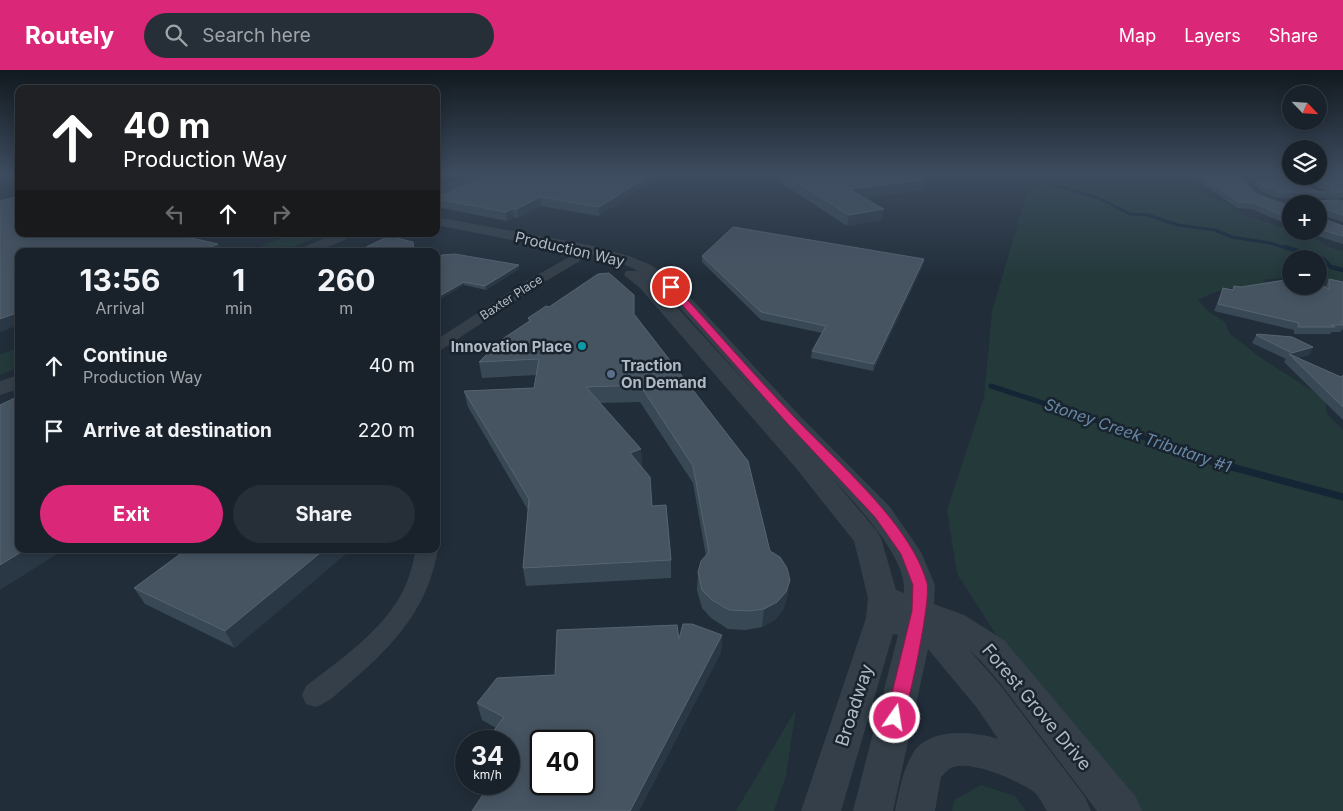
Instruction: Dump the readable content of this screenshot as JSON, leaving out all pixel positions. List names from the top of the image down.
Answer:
{
  "streets": {
    "street": [
      "Production Way",
      "Baxter Place",
      "Broadway",
      "Forest Grove Drive"
    ]
  },
  "crossings": [
    ["Production Way", "Baxter Place"],
    ["Production Way", "Broadway"],
    ["Production Way", "Forest Grove Drive"],
    ["Broadway", "Forest Grove Drive"]
  ],
  "water": ["Stoney Creek Tributary #1"],
  "places": ["Innovation Place", "Traction On Demand"],
  "north": "bottom right",
  "page": {
    "header": "Routely",
    "search": "Search here",
    "nav": ["Map", "Layers", "Share"],
    "map_buttons": ["+", "−"],
    "turn": ["40 m", "Production Way"],
    "eta": [
      "13:56",
      "Arrival",
      "1",
      "min",
      "260",
      "m"
    ],
    "list": [
      {
        "name": "Continue",
        "note": "Production Way",
        "value": "40 m"
      },
      {
        "name": "Arrive at destination",
        "value": "220 m"
      }
    ],
    "buttons": ["Exit", "Share"],
    "speed": "34 km/h",
    "limit": "40"
  }
}
